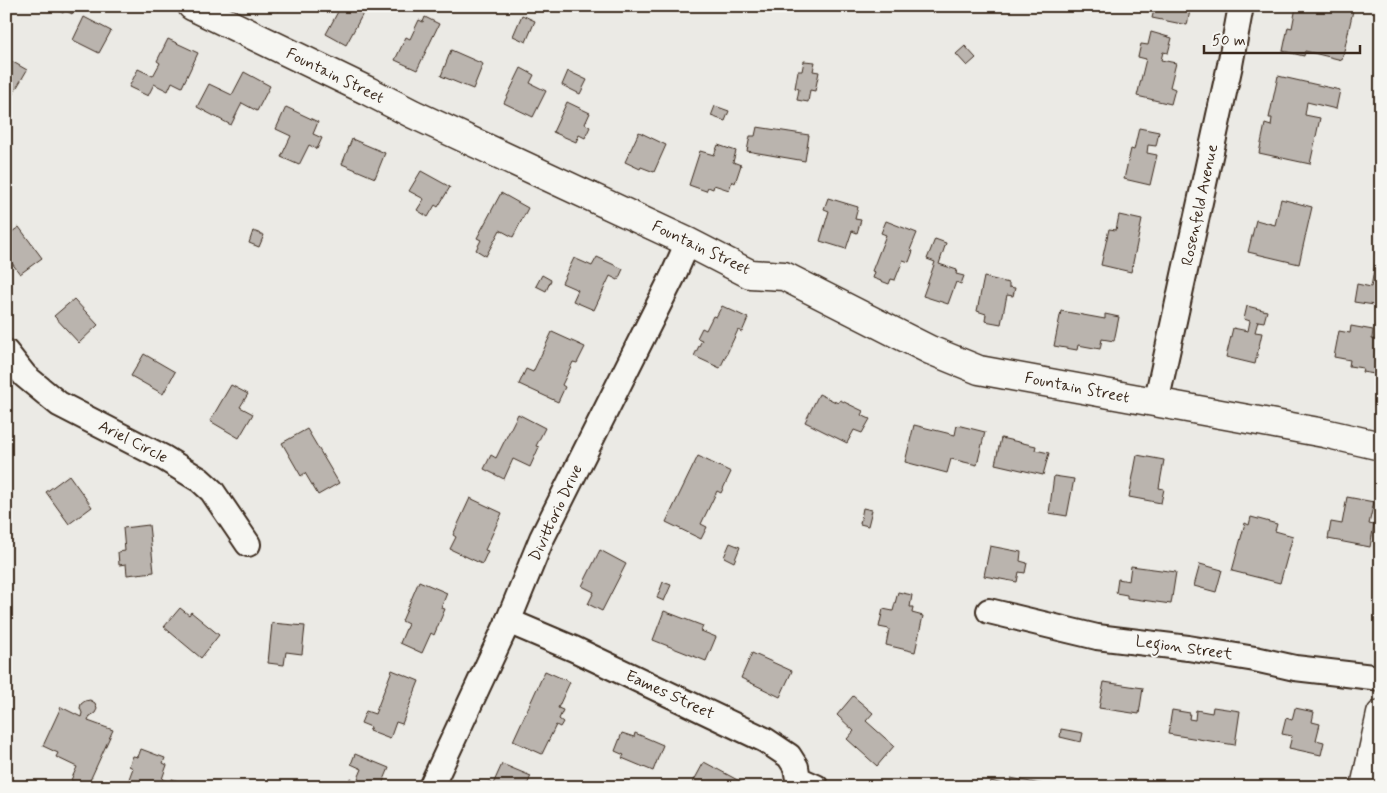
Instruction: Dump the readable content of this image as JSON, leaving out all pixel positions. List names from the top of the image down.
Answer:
{
  "streets": {
    "street": [
      "Fountain Street",
      "Rosenfeld Avenue",
      "Ariel Circle",
      "Divittorio Drive",
      "Legion Street",
      "Eames Street"
    ]
  },
  "crossings": [
    ["Fountain Street", "Rosenfeld Avenue"],
    ["Fountain Street", "Divittorio Drive"],
    ["Divittorio Drive", "Eames Street"]
  ],
  "scale_bar": "50 m"
}
